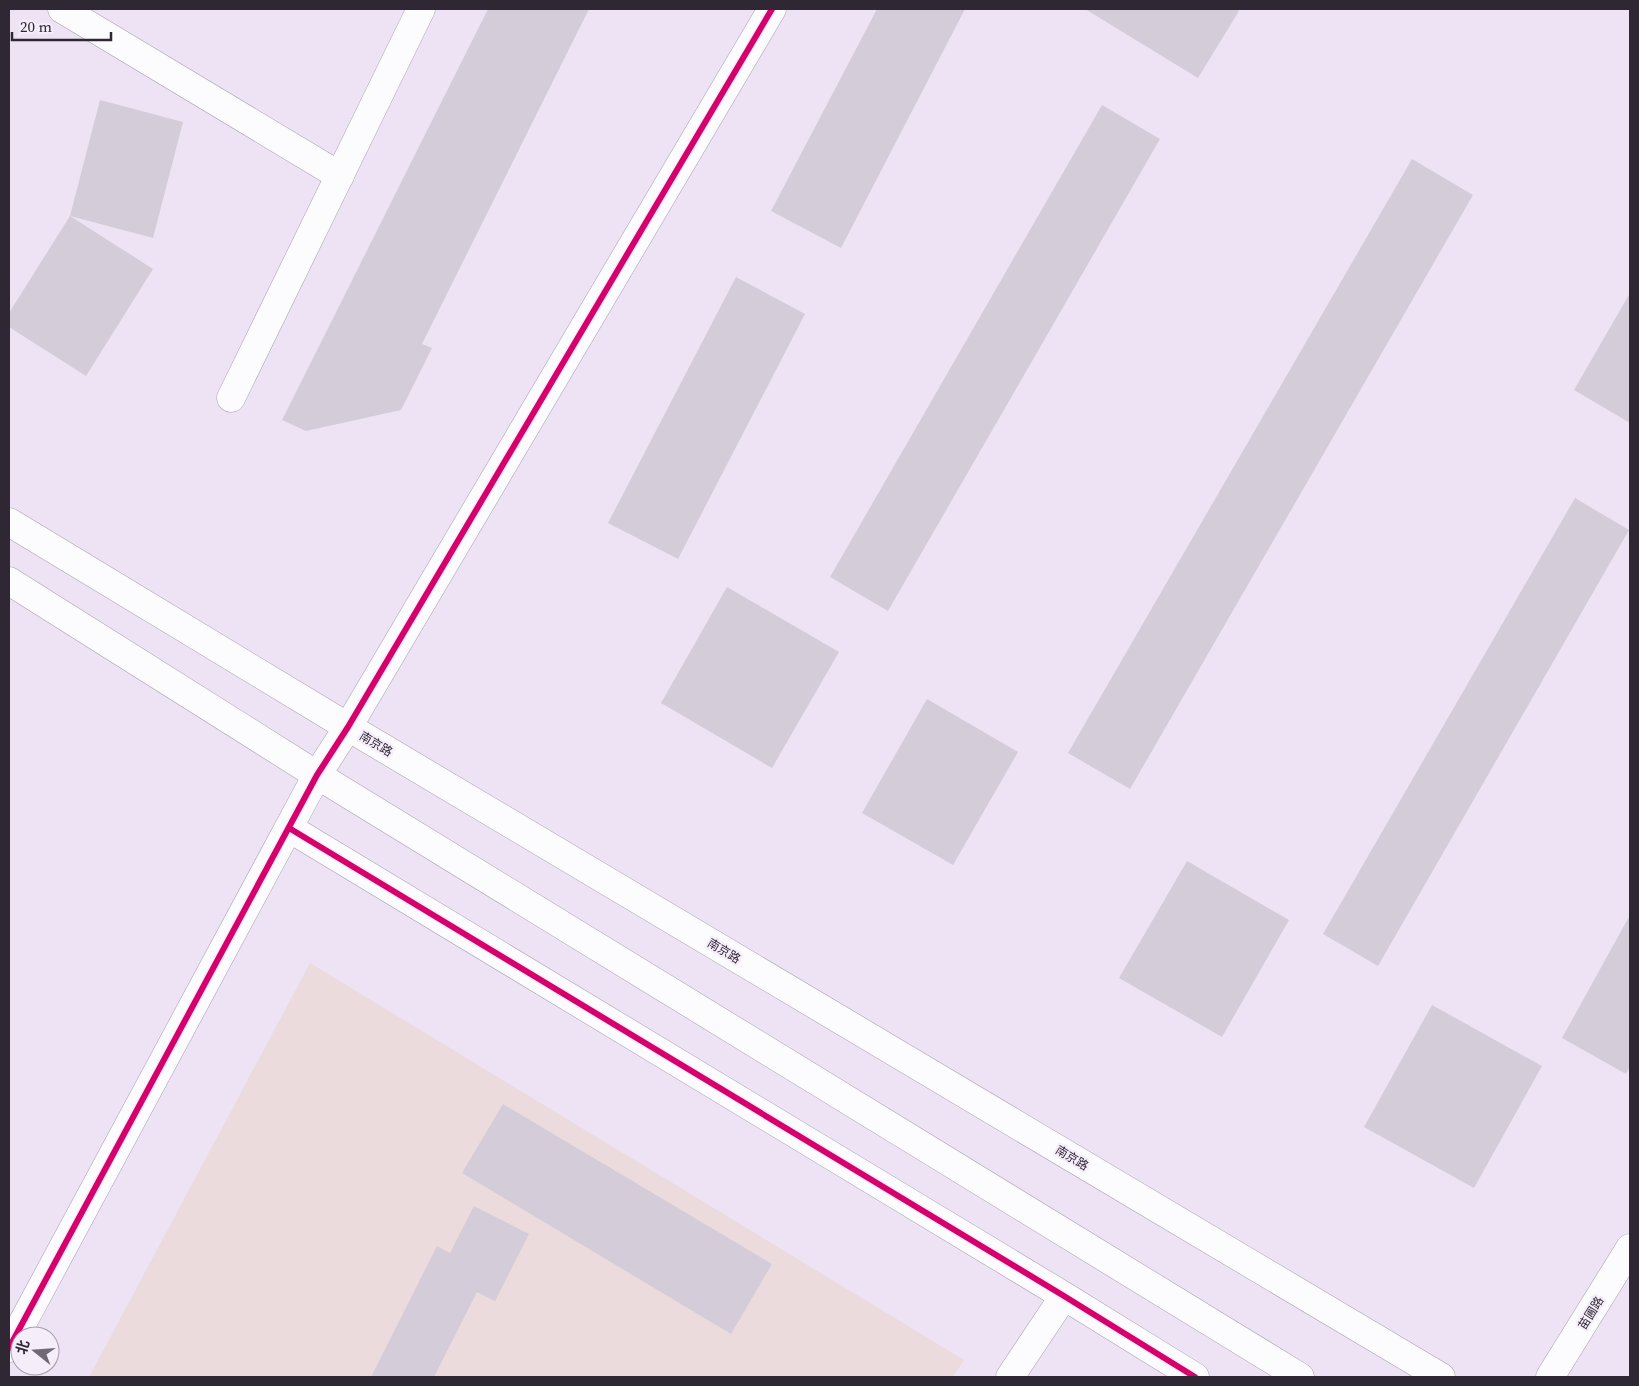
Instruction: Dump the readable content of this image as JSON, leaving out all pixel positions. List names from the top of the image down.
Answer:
{
  "streets": {
    "street": ["南京路", "苗圃路"]
  },
  "scale_bar": "20 m",
  "north": "left"
}
